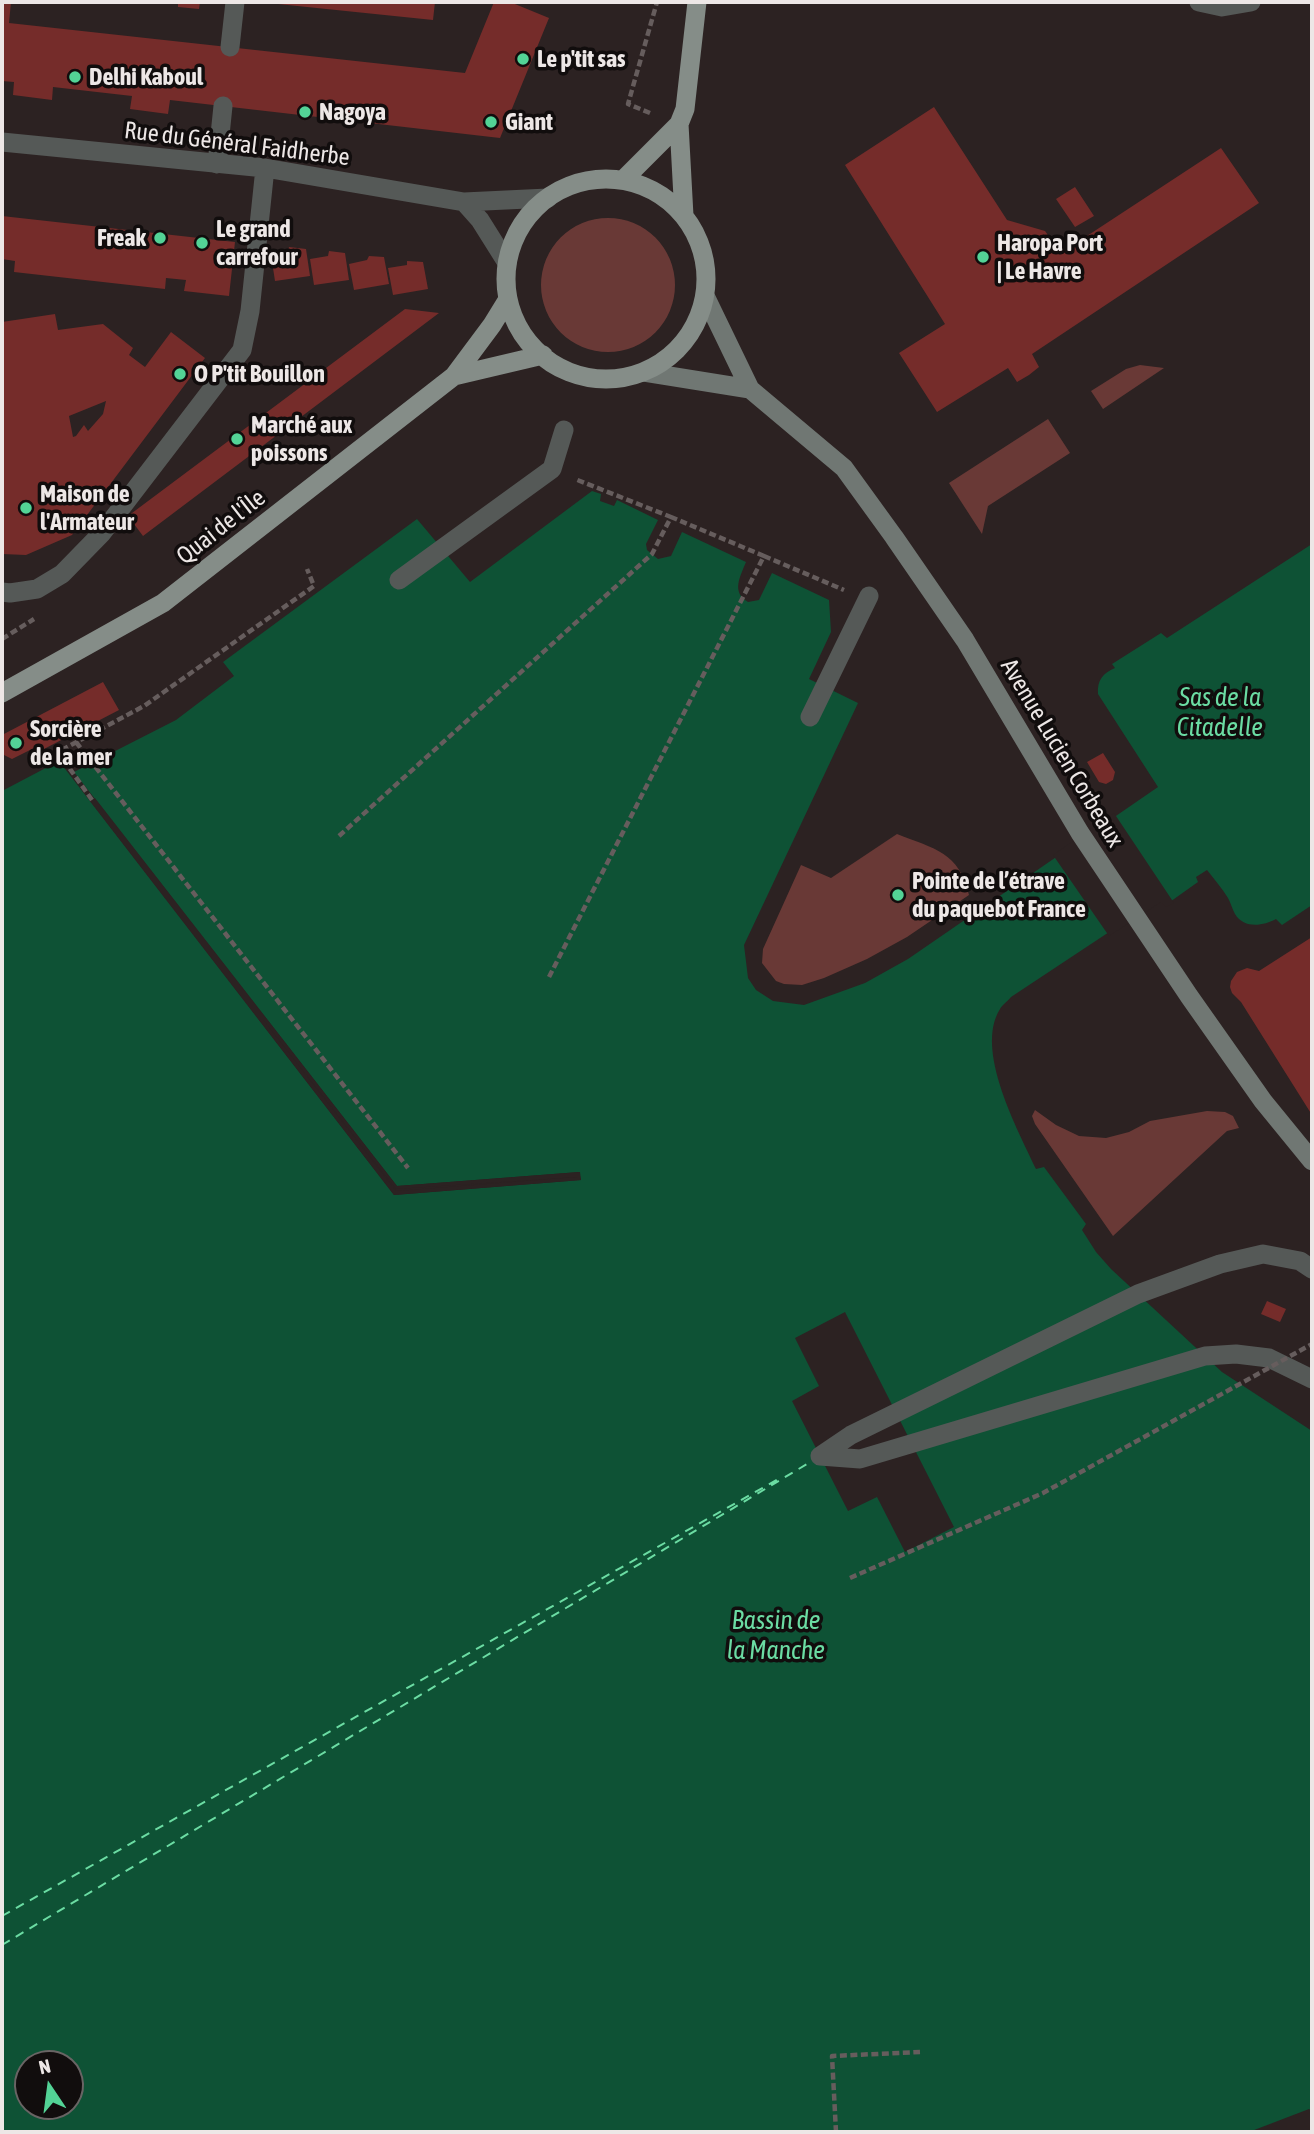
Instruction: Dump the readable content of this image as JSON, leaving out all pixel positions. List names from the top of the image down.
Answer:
{
  "streets": {
    "main road": ["Quai de l'Île", "Avenue Lucien Corbeaux"],
    "street": ["Rue du Général Faidherbe"]
  },
  "crossings": [
    ["Rue du Général Faidherbe", "Quai de l'Île"],
    ["Rue du Général Faidherbe", "Avenue Lucien Corbeaux"],
    ["Quai de l'Île", "Avenue Lucien Corbeaux"]
  ],
  "water": ["Sas de la Citadelle", "Bassin de la Manche"],
  "places": [
    "Le p'tit sas",
    "Delhi Kaboul",
    "Nagoya",
    "Giant",
    "Freak",
    "Le grand carrefour",
    "Haropa Port | Le Havre",
    "O P'tit Bouillon",
    "Marché aux poissons",
    "Maison de l'Armateur",
    "Sorcière de la mer",
    "Pointe de l’étrave du paquebot France"
  ],
  "north": "top"
}
